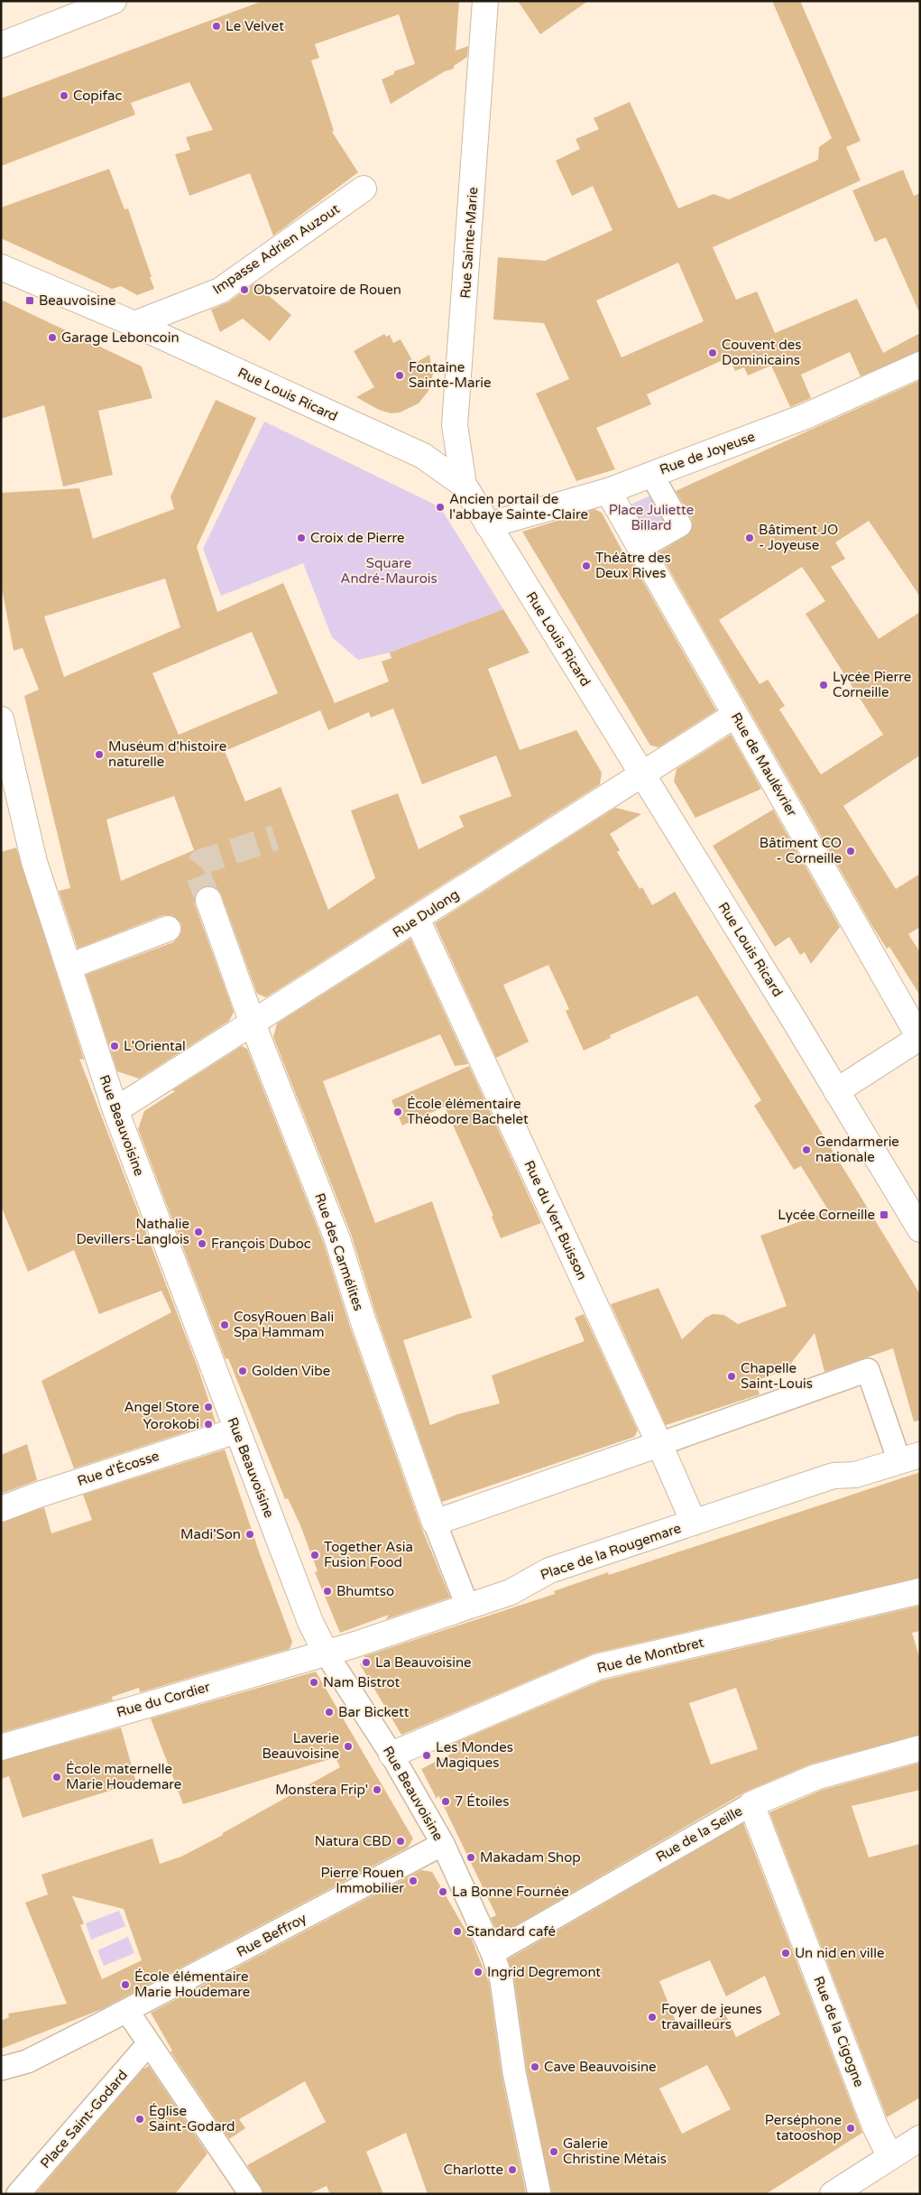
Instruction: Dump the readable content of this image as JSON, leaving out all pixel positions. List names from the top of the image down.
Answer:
{
  "streets": {
    "street": [
      "Rue Sainte-Marie",
      "Impasse Adrien Auzout",
      "Rue Louis Ricard",
      "Rue de Joyeuse",
      "Rue de Maulévrier",
      "Rue Dulong",
      "Rue Beauvoisine",
      "Rue du Vert Buisson",
      "Rue des Carmélites",
      "Rue d'Écosse",
      "Place de la Rougemare",
      "Rue de Montbret",
      "Rue du Cordier",
      "Rue de la Seille",
      "Rue Beffroy",
      "Rue de la Cigogne",
      "Place Saint-Godard"
    ]
  },
  "crossings": [
    ["Rue Sainte-Marie", "Rue Louis Ricard"],
    ["Impasse Adrien Auzout", "Rue Louis Ricard"],
    ["Rue Louis Ricard", "Rue de Joyeuse"],
    ["Rue Louis Ricard", "Rue Dulong"],
    ["Rue de Joyeuse", "Rue de Maulévrier"],
    ["Rue de Maulévrier", "Rue Dulong"],
    ["Rue Dulong", "Rue Beauvoisine"],
    ["Rue Dulong", "Rue du Vert Buisson"],
    ["Rue Dulong", "Rue des Carmélites"],
    ["Rue Beauvoisine", "Rue d'Écosse"],
    ["Rue Beauvoisine", "Place de la Rougemare"],
    ["Rue Beauvoisine", "Rue de Montbret"],
    ["Rue Beauvoisine", "Rue du Cordier"],
    ["Rue Beauvoisine", "Rue de la Seille"],
    ["Rue Beauvoisine", "Rue Beffroy"],
    ["Rue du Vert Buisson", "Place de la Rougemare"],
    ["Rue des Carmélites", "Place de la Rougemare"],
    ["Place de la Rougemare", "Rue du Cordier"],
    ["Rue de la Seille", "Rue de la Cigogne"]
  ],
  "parks": ["Place Juliette Billard", "Square André-Maurois"],
  "places": {
    "other": [
      "Le Velvet",
      "Copifac",
      "Observatoire de Rouen",
      "Garage Leboncoin",
      "Couvent des Dominicains",
      "Fontaine Sainte-Marie",
      "Ancien portail de l'abbaye Sainte-Claire",
      "Croix de Pierre",
      "Bâtiment JO - Joyeuse",
      "Théâtre des Deux Rives",
      "Lycée Pierre Corneille",
      "Muséum d'histoire naturelle",
      "Bâtiment CO - Corneille",
      "L'Oriental",
      "École élémentaire Théodore Bachelet",
      "Gendarmerie nationale",
      "Nathalie Devillers-Langlois",
      "François Duboc",
      "CosyRouen Bali Spa Hammam",
      "Golden Vibe",
      "Chapelle Saint-Louis",
      "Angel Store",
      "Yorokobi",
      "Madi'Son",
      "Together Asia Fusion Food",
      "Bhumtso",
      "La Beauvoisine",
      "Nam Bistrot",
      "Bar Bickett",
      "Laverie Beauvoisine",
      "Les Mondes Magiques",
      "École maternelle Marie Houdemare",
      "Monstera Frip'",
      "7 Étoiles",
      "Natura CBD",
      "Makadam Shop",
      "Pierre Rouen Immobilier",
      "La Bonne Fournée",
      "Standard café",
      "Un nid en ville",
      "Ingrid Degremont",
      "École élémentaire Marie Houdemare",
      "Foyer de jeunes travailleurs",
      "Cave Beauvoisine",
      "Église Saint-Godard",
      "Perséphone tatooshop",
      "Galerie Christine Métais",
      "Charlotte"
    ],
    "transit": ["Beauvoisine", "Lycée Corneille"]
  }
}
